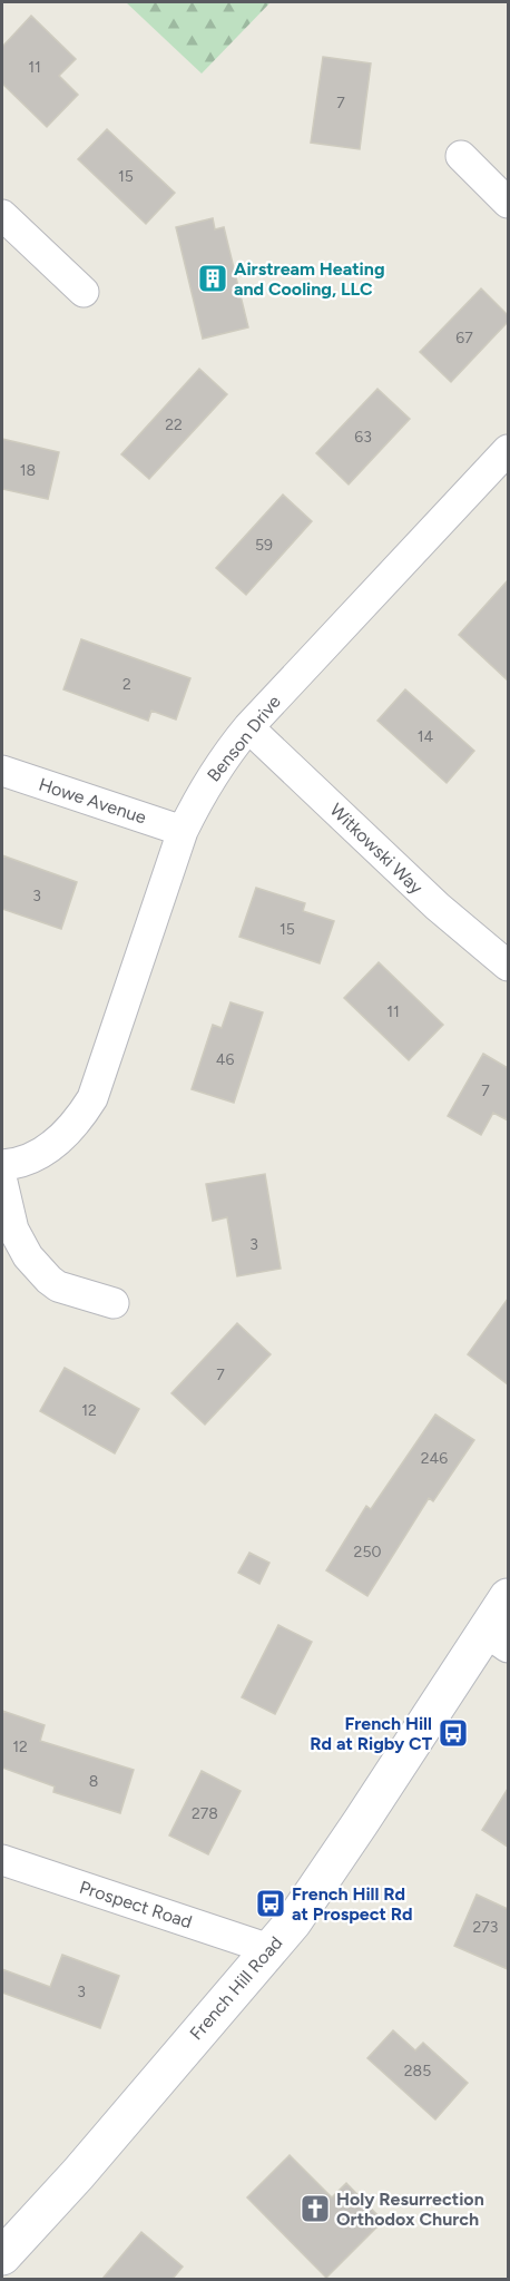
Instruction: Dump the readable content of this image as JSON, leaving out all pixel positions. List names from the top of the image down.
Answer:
{
  "streets": {
    "main road": ["French Hill Road"],
    "street": [
      "Benson Drive",
      "Howe Avenue",
      "Witkowski Way",
      "Prospect Road"
    ]
  },
  "crossings": [
    ["Benson Drive", "Howe Avenue"],
    ["Benson Drive", "Witkowski Way"],
    ["Prospect Road", "French Hill Road"]
  ],
  "places": {
    "building": ["Airstream Heating and Cooling, LLC"],
    "bus stop": ["French Hill Rd at Rigby CT", "French Hill Rd at Prospect Rd"],
    "church": ["Holy Resurrection Orthodox Church"]
  },
  "house_numbers": [
    "11",
    "7",
    "15",
    "67",
    "22",
    "63",
    "18",
    "59",
    "2",
    "14",
    "3",
    "15",
    "11",
    "46",
    "7",
    "3",
    "7",
    "12",
    "246",
    "250",
    "12",
    "8",
    "278",
    "273",
    "3",
    "285"
  ]
}
